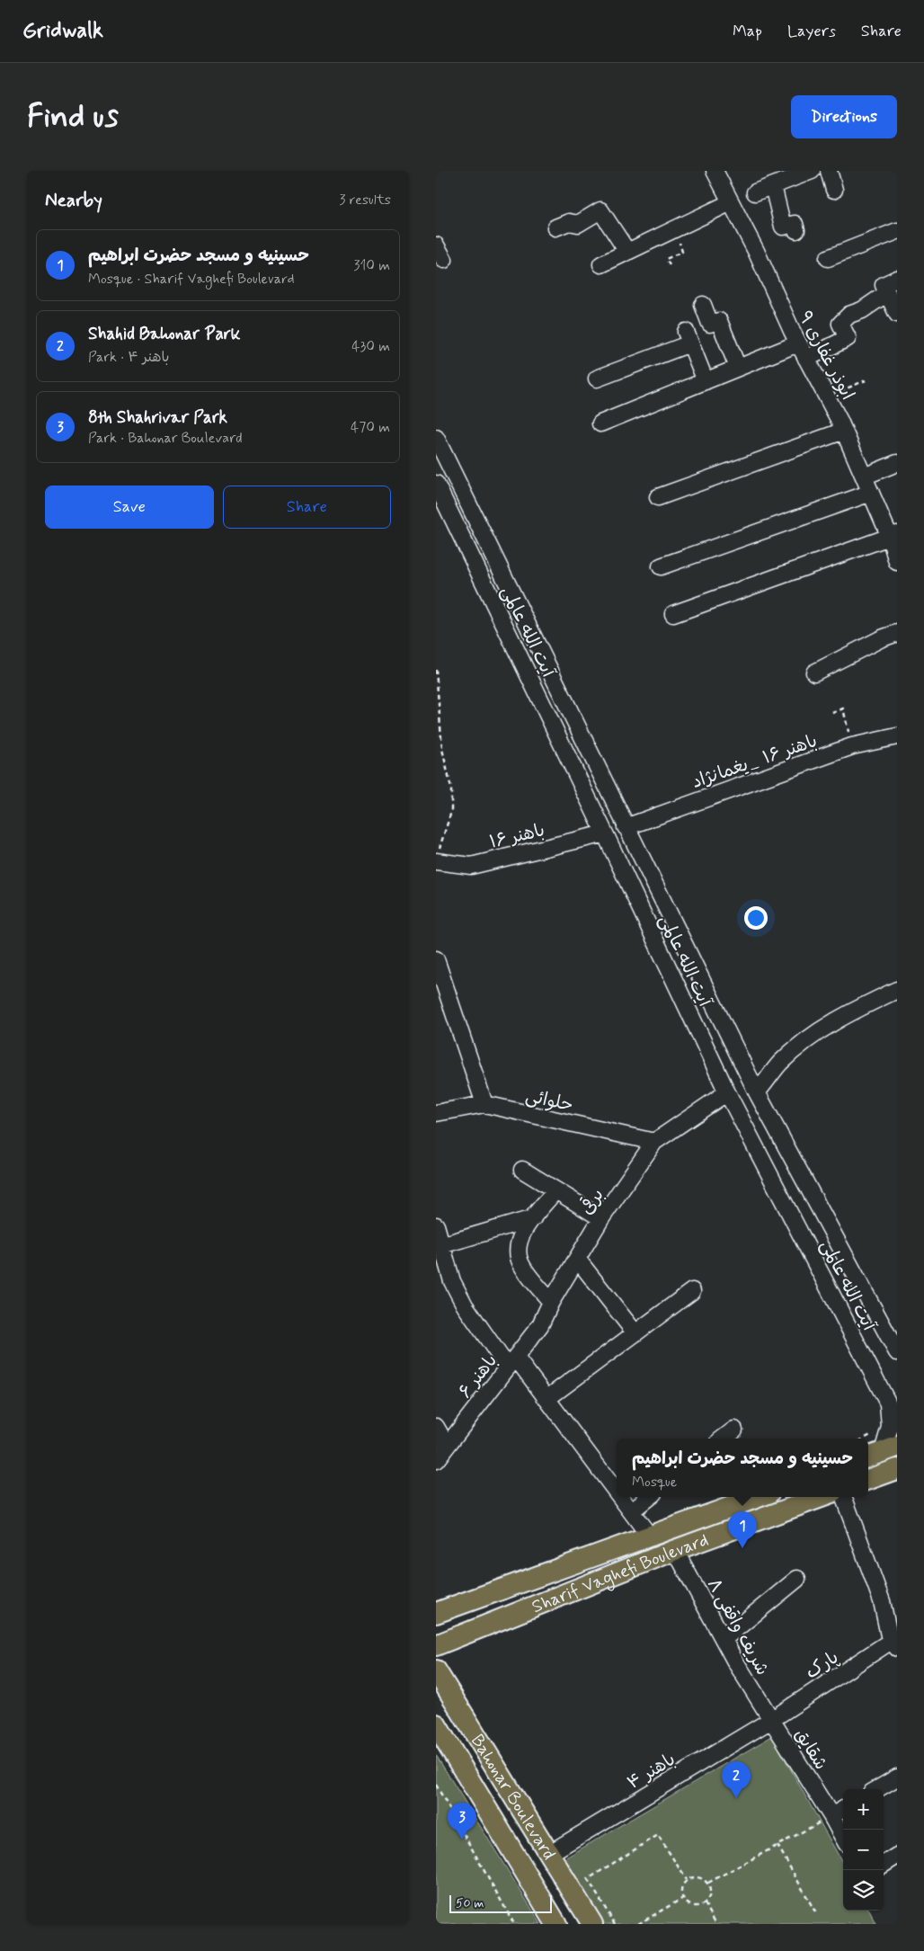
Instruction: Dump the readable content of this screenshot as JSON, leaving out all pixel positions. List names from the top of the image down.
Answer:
{
  "streets": {
    "main road": ["Sharif Vaghefi Boulevard", "Bahonar Boulevard"],
    "street": [
      "ابوذر غفاری ۹",
      "آیت الله عالمی",
      "باهنر ۱۶ _یغمانژاد",
      "باهنر ۱۶",
      "حلوائی",
      "برقی",
      "باهنر ۶",
      "شریف واقفی ۸",
      "پارک",
      "شقایق",
      "باهنر ۴"
    ]
  },
  "crossings": [
    ["آیت الله عالمی", "باهنر ۱۶ _یغمانژاد"],
    ["آیت الله عالمی", "باهنر ۱۶"],
    ["آیت الله عالمی", "برقی"],
    ["حلوائی", "برقی"],
    ["برقی", "باهنر ۶"],
    ["Sharif Vaghefi Boulevard", "شریف واقفی ۸"],
    ["شریف واقفی ۸", "پارک"],
    ["شریف واقفی ۸", "شقایق"],
    ["شریف واقفی ۸", "باهنر ۴"],
    ["پارک", "شقایق"],
    ["پارک", "باهنر ۴"],
    ["شقایق", "باهنر ۴"],
    ["باهنر ۴", "Bahonar Boulevard"]
  ],
  "scale_bar": "50 m",
  "page": {
    "header": "Gridwalk",
    "nav": ["Map", "Layers", "Share"],
    "buttons": [
      "Directions",
      ["Save", "Share"]
    ],
    "title": "Find us",
    "heading": ["Nearby", "3 results"],
    "list": [
      {
        "mark": "1",
        "name": "حسینیه و مسجد حضرت ابراهیم",
        "note": "Mosque · Sharif Vaghefi Boulevard",
        "value": "310 m"
      },
      {
        "mark": "2",
        "name": "Shahid Bahonar Park",
        "note": "Park · باهنر ۴",
        "value": "430 m"
      },
      {
        "mark": "3",
        "name": "8th Shahrivar Park",
        "note": "Park · Bahonar Boulevard",
        "value": "470 m"
      }
    ],
    "popup": ["حسینیه و مسجد حضرت ابراهیم", "Mosque"],
    "pins": ["1", "2", "3"],
    "map_buttons": ["+", "−"],
    "scale": "50 m"
  }
}
